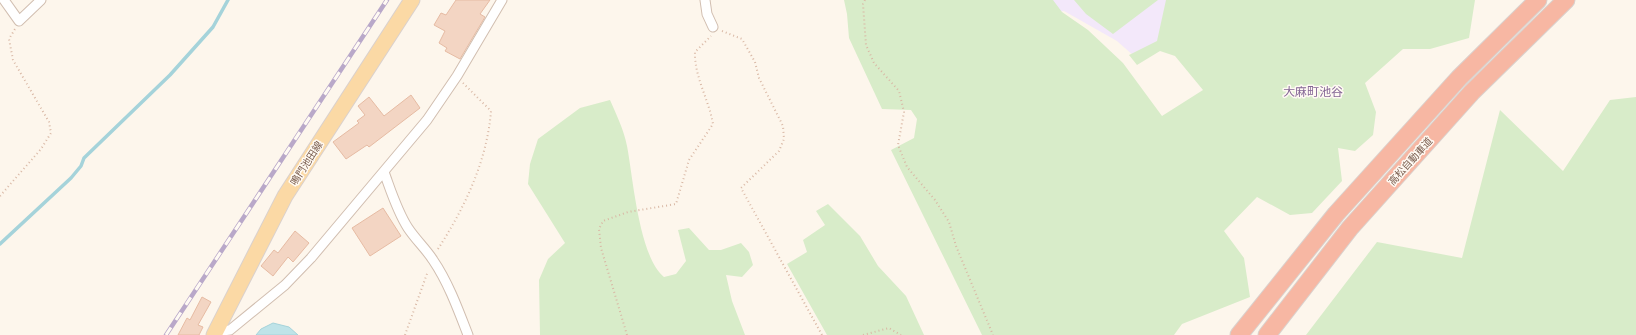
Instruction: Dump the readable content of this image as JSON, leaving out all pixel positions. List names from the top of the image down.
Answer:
{
  "streets": {
    "highway": ["高松自動車道"],
    "main road": ["鳴門池田線"]
  },
  "districts": ["大麻町池谷"]
}
